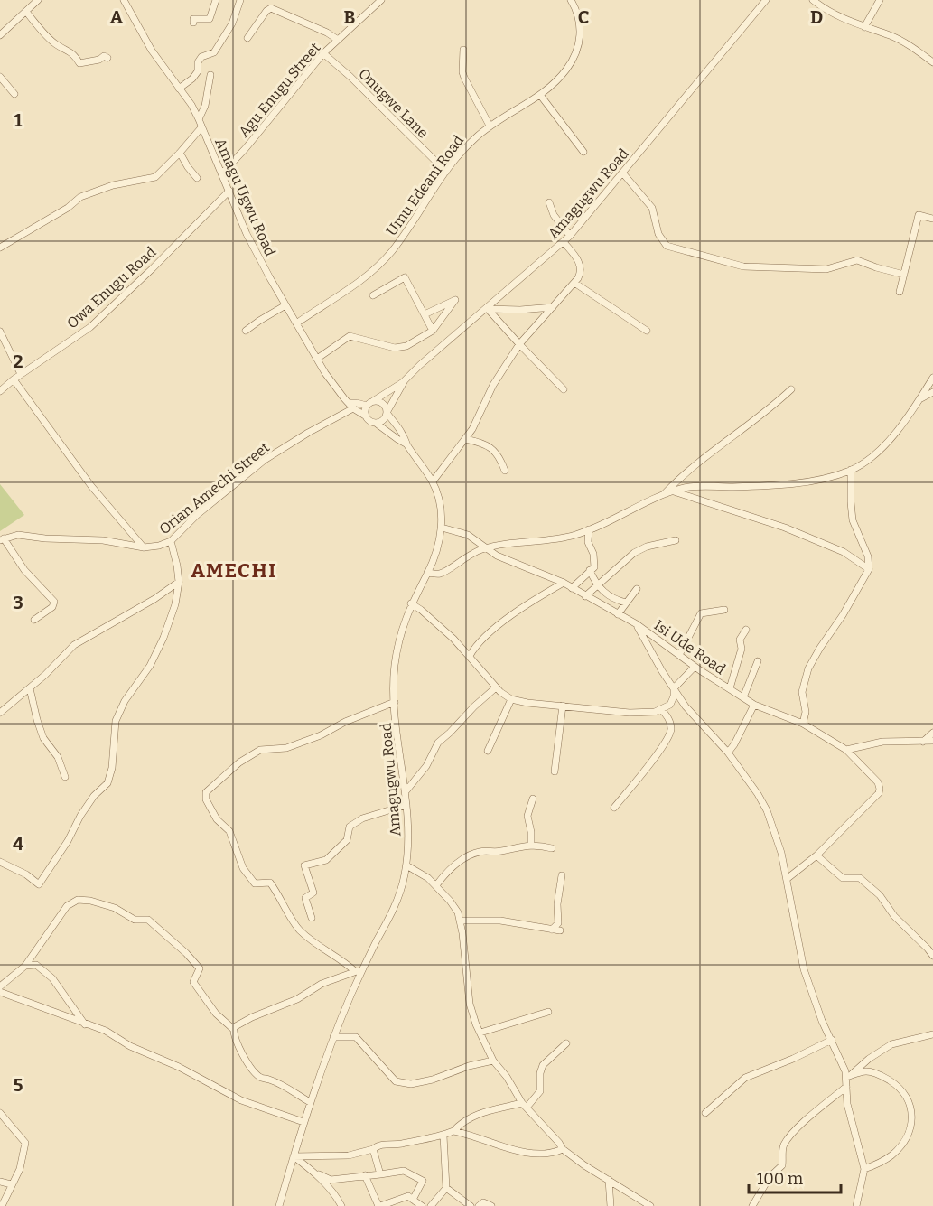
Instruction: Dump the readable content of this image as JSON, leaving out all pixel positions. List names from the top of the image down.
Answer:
{
  "streets": {
    "street": [
      "Agu Enugu Street",
      "Onugwe Lane",
      "Umu Edeani Road",
      "Amagugwu Road",
      "Amagu Ugwu Road",
      "Owa Enugu Road",
      "Orian Amechi Street",
      "Isi Ude Road"
    ]
  },
  "crossings": [
    ["Agu Enugu Street", "Onugwe Lane"],
    ["Agu Enugu Street", "Amagu Ugwu Road"],
    ["Onugwe Lane", "Umu Edeani Road"],
    ["Umu Edeani Road", "Amagu Ugwu Road"],
    ["Amagugwu Road", "Amagu Ugwu Road"],
    ["Amagugwu Road", "Isi Ude Road"],
    ["Amagu Ugwu Road", "Owa Enugu Road"],
    ["Amagu Ugwu Road", "Orian Amechi Street"]
  ],
  "districts": ["AMECHI"],
  "scale_bar": "100 m",
  "grid": {
    "columns": [
      "A",
      "B",
      "C",
      "D"
    ],
    "rows": [
      "1",
      "2",
      "3",
      "4",
      "5"
    ]
  }
}
